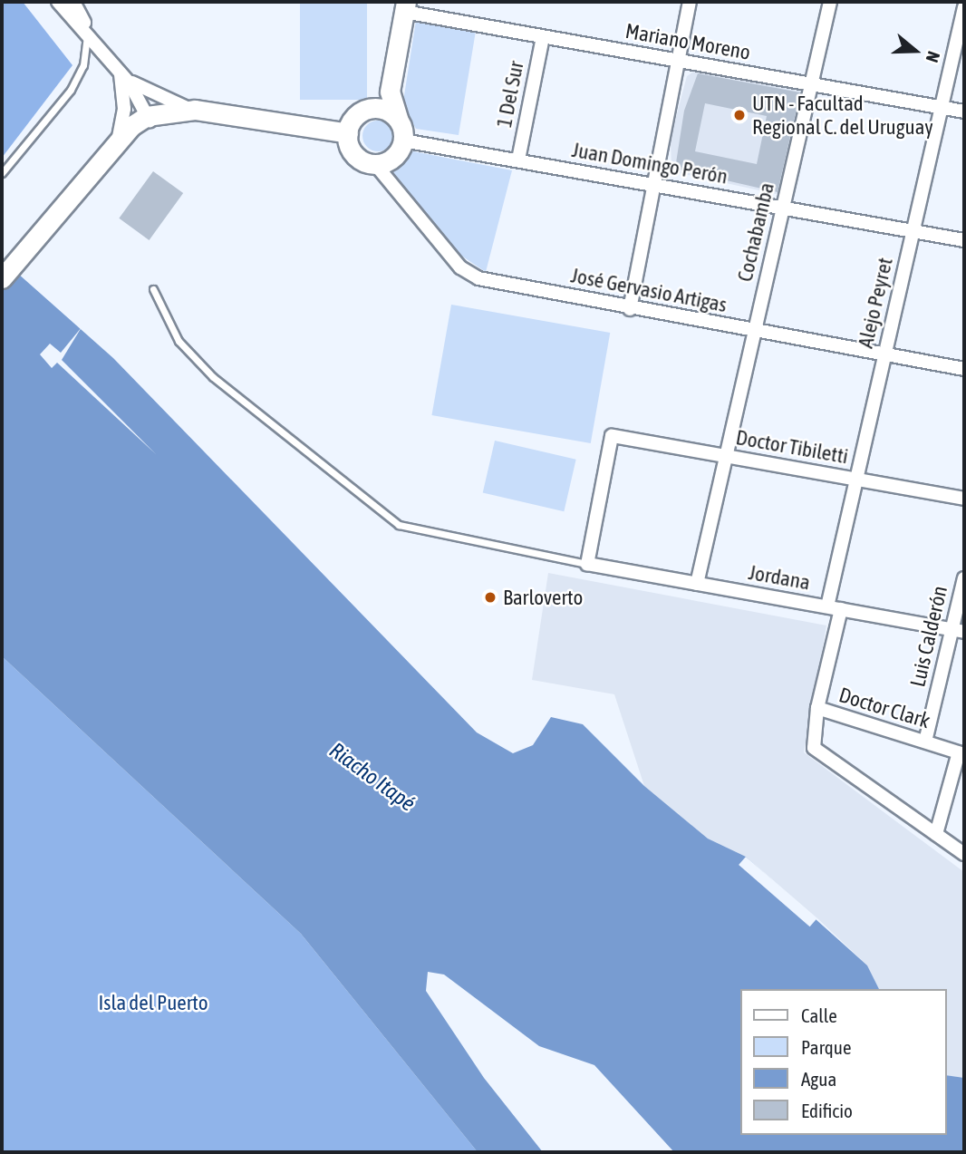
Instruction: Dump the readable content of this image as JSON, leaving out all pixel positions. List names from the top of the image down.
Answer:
{
  "streets": {
    "street": [
      "Mariano Moreno",
      "1 Del Sur",
      "Juan Domingo Perón",
      "Cochabamba",
      "José Gervasio Artigas",
      "Alejo Peyret",
      "Doctor Tibiletti",
      "Jordana",
      "Luis Calderón",
      "Doctor Clark"
    ]
  },
  "crossings": [
    ["Mariano Moreno", "1 Del Sur"],
    ["Mariano Moreno", "Cochabamba"],
    ["Mariano Moreno", "Alejo Peyret"],
    ["1 Del Sur", "Juan Domingo Perón"],
    ["Juan Domingo Perón", "Cochabamba"],
    ["Juan Domingo Perón", "José Gervasio Artigas"],
    ["Juan Domingo Perón", "Alejo Peyret"],
    ["Cochabamba", "José Gervasio Artigas"],
    ["Cochabamba", "Doctor Tibiletti"],
    ["Cochabamba", "Jordana"],
    ["José Gervasio Artigas", "Alejo Peyret"],
    ["Alejo Peyret", "Doctor Tibiletti"],
    ["Alejo Peyret", "Jordana"],
    ["Doctor Tibiletti", "Jordana"],
    ["Jordana", "Luis Calderón"],
    ["Jordana", "Doctor Clark"],
    ["Luis Calderón", "Doctor Clark"]
  ],
  "water": ["Riacho Itapé"],
  "parks": ["Isla del Puerto"],
  "places": ["UTN - Facultad Regional C. del Uruguay", "Barloverto"],
  "legend": [
    "Calle",
    "Parque",
    "Agua",
    "Edificio"
  ],
  "north": "right"
}
